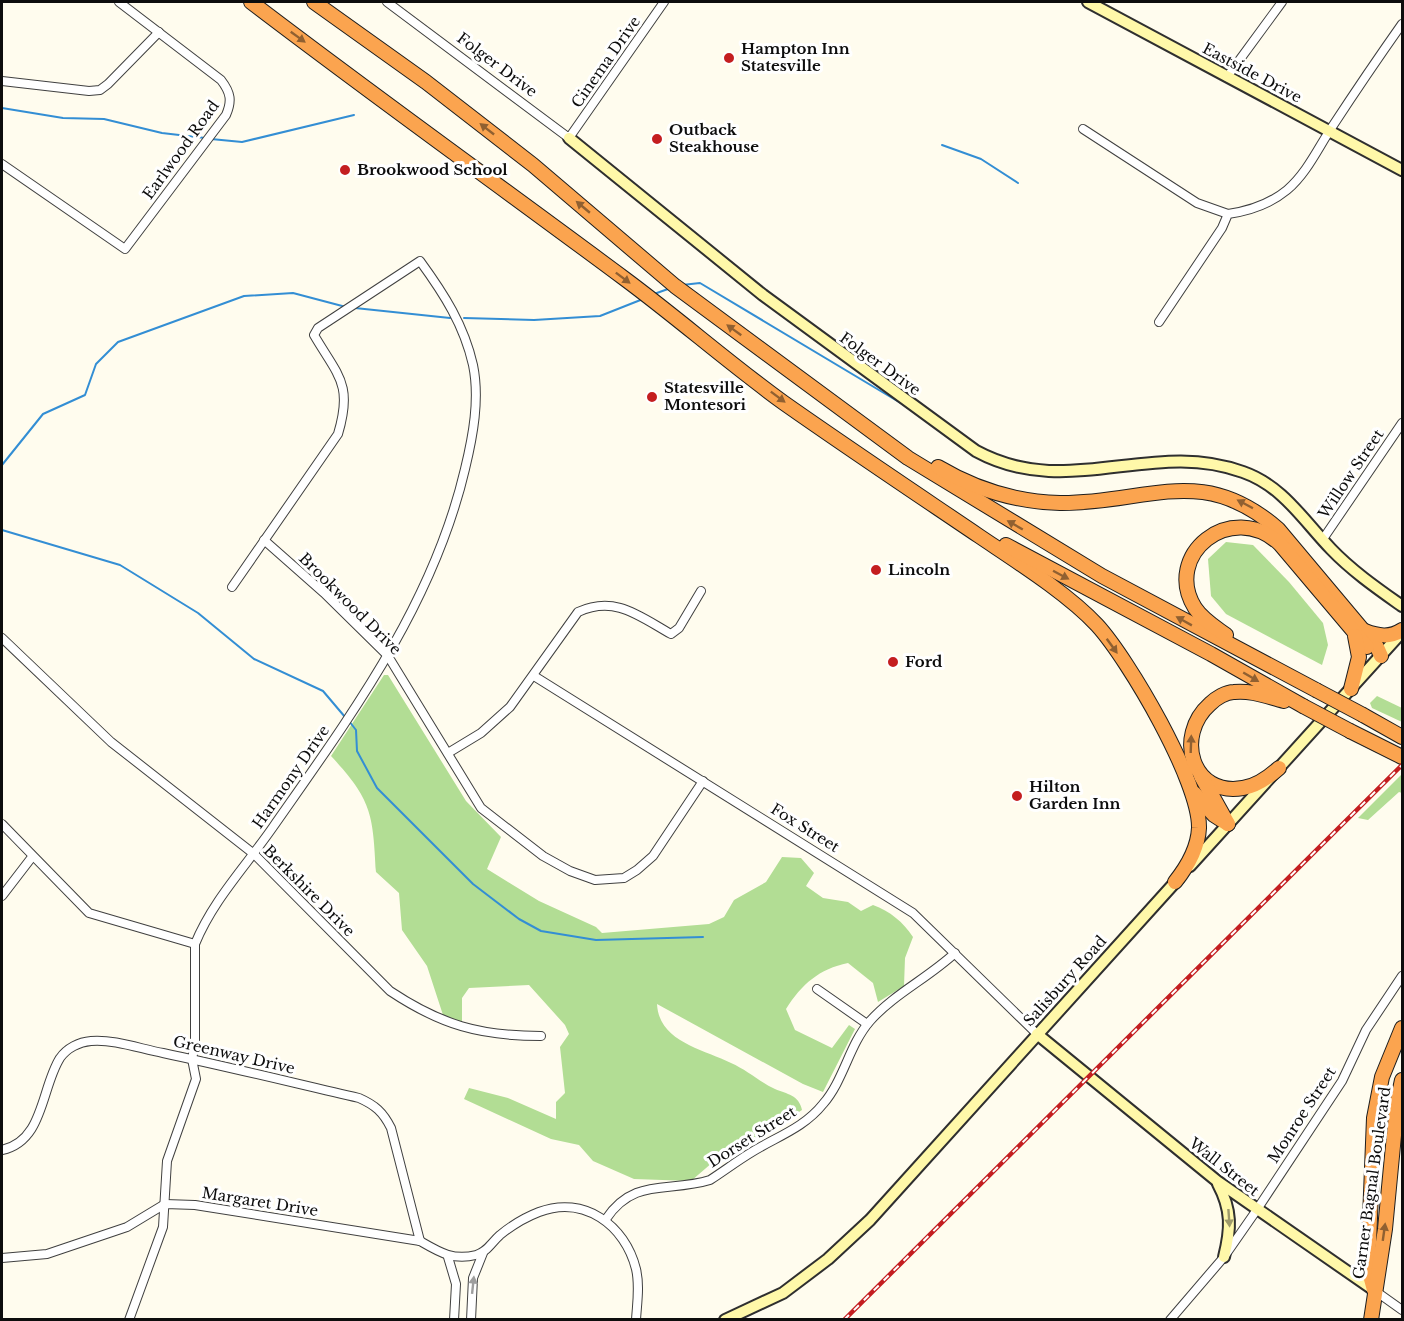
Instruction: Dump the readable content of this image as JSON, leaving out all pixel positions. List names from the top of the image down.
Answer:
{
  "streets": {
    "highway": ["Garner Bagnal Boulevard"],
    "street": [
      "Cinema Drive",
      "Folger Drive",
      "Eastside Drive",
      "Earlwood Road",
      "Willow Street",
      "Brookwood Drive",
      "Harmony Drive",
      "Fox Street",
      "Berkshire Drive",
      "Salisbury Road",
      "Greenway Drive",
      "Monroe Street",
      "Dorset Street",
      "Wall Street",
      "Margaret Drive"
    ]
  },
  "crossings": [
    ["Cinema Drive", "Folger Drive"],
    ["Folger Drive", "Willow Street"],
    ["Brookwood Drive", "Harmony Drive"],
    ["Brookwood Drive", "Fox Street"],
    ["Harmony Drive", "Berkshire Drive"],
    ["Harmony Drive", "Greenway Drive"],
    ["Harmony Drive", "Margaret Drive"],
    ["Fox Street", "Salisbury Road"],
    ["Fox Street", "Dorset Street"],
    ["Fox Street", "Wall Street"],
    ["Salisbury Road", "Wall Street"],
    ["Greenway Drive", "Margaret Drive"],
    ["Monroe Street", "Wall Street"],
    ["Wall Street", "Garner Bagnal Boulevard"]
  ],
  "places": [
    "Hampton Inn Statesville",
    "Outback Steakhouse",
    "Brookwood School",
    "Statesville Montesori",
    "Lincoln",
    "Ford",
    "Hilton Garden Inn"
  ]
}
